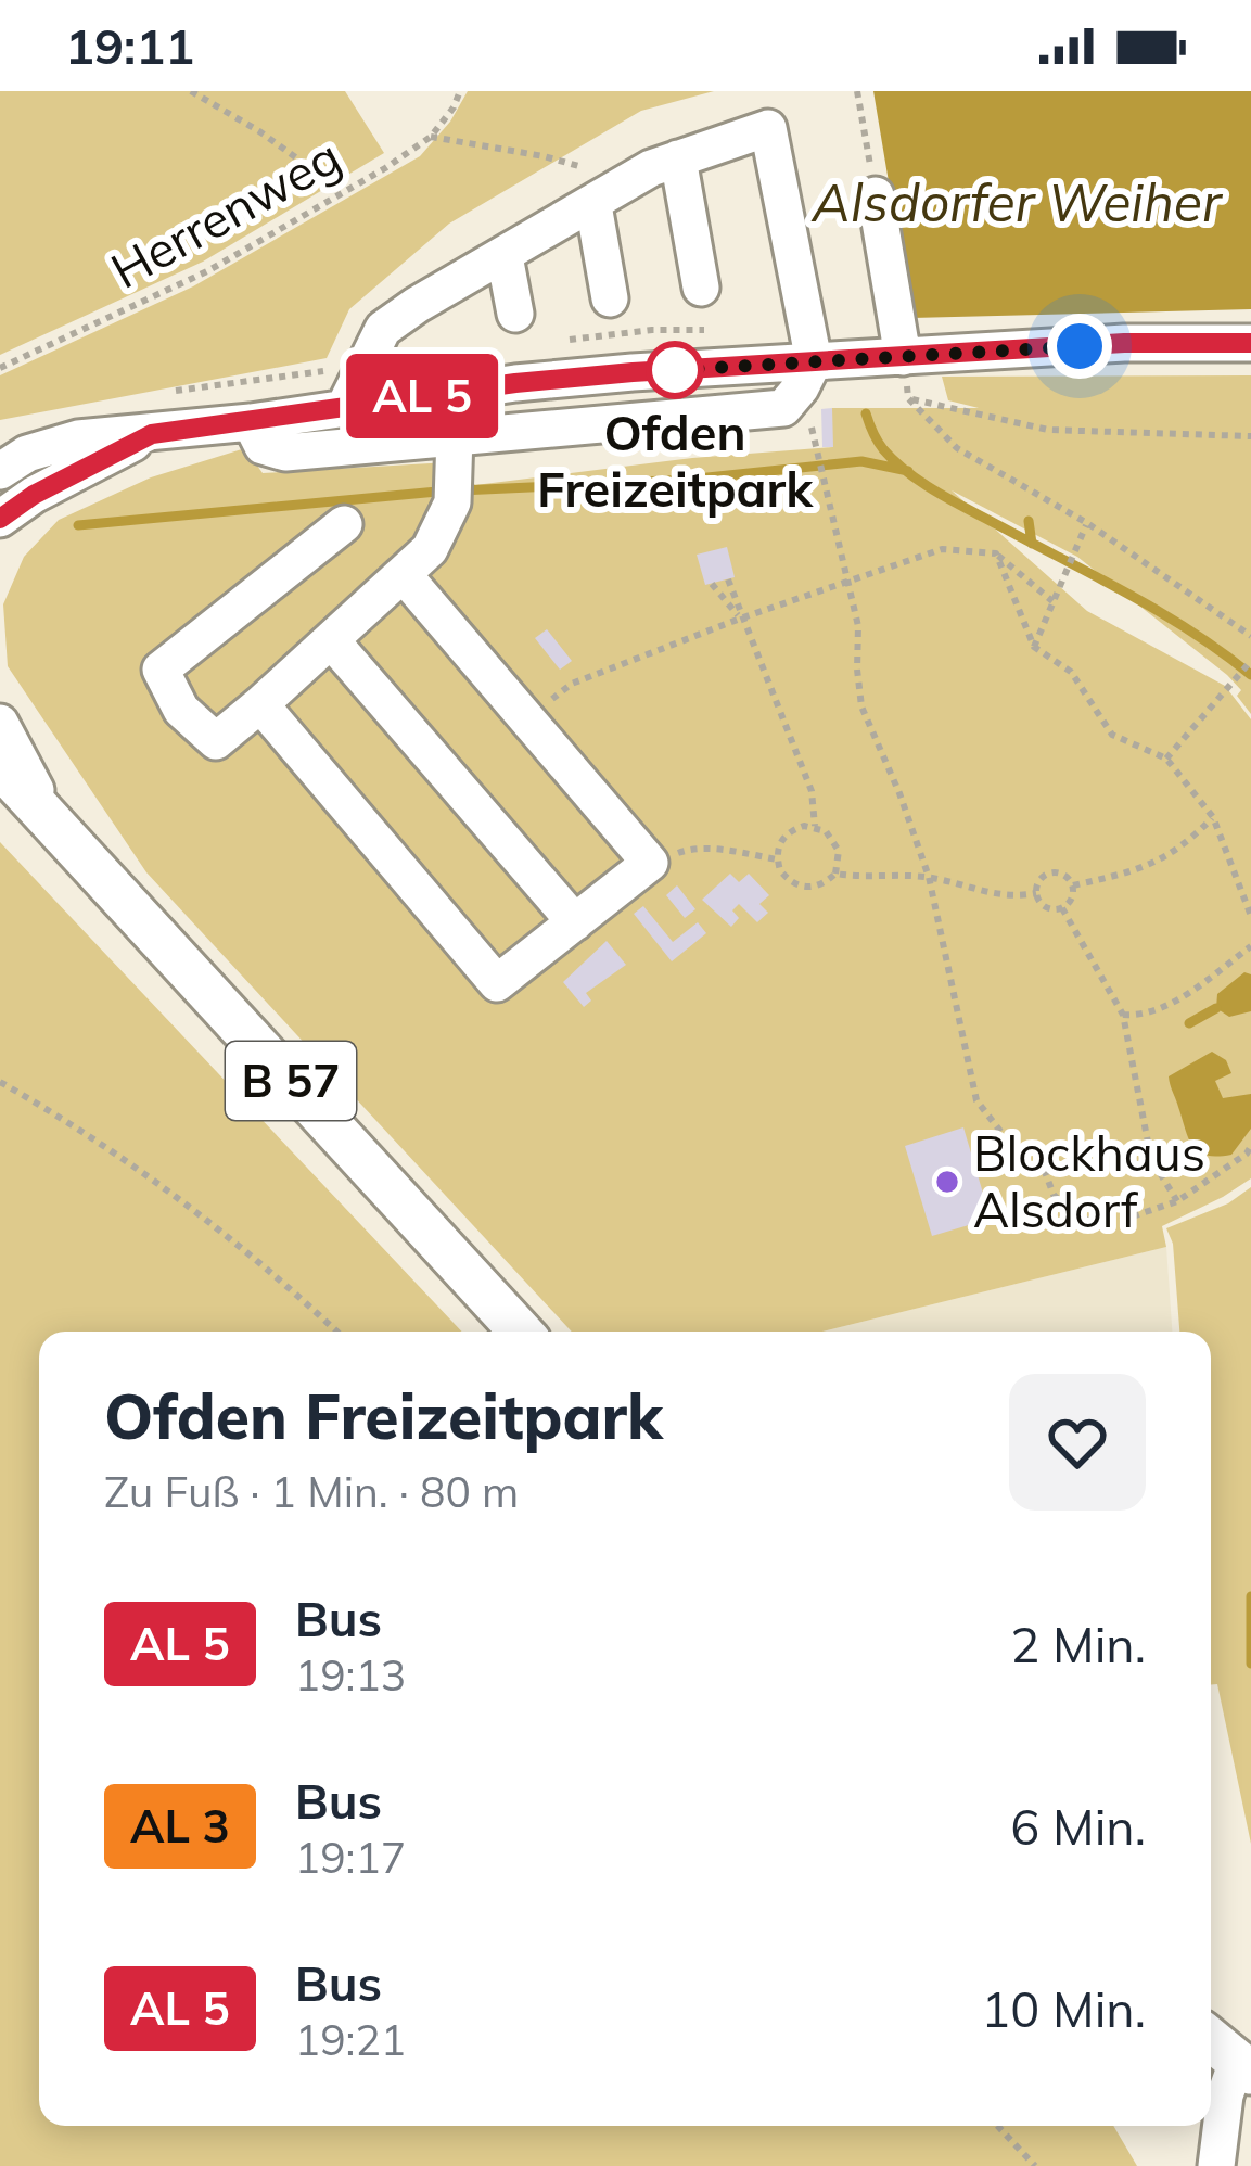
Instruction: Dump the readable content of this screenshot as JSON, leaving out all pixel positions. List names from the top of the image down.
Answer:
{
  "streets": {
    "main road": ["B 57"],
    "path": ["Herrenweg"]
  },
  "water": ["Alsdorfer Weiher"],
  "places": ["Ofden Freizeitpark", "Blockhaus Alsdorf"],
  "page": {
    "status": "19:11",
    "on_map": "AL 5",
    "heading": ["Ofden Freizeitpark", "Zu Fuß · 1 Min. · 80 m"],
    "list": [
      {
        "mark": "AL 5",
        "name": "Bus",
        "note": "19:13",
        "value": "2 Min."
      },
      {
        "mark": "AL 3",
        "name": "Bus",
        "note": "19:17",
        "value": "6 Min."
      },
      {
        "mark": "AL 5",
        "name": "Bus",
        "note": "19:21",
        "value": "10 Min."
      }
    ]
  }
}
